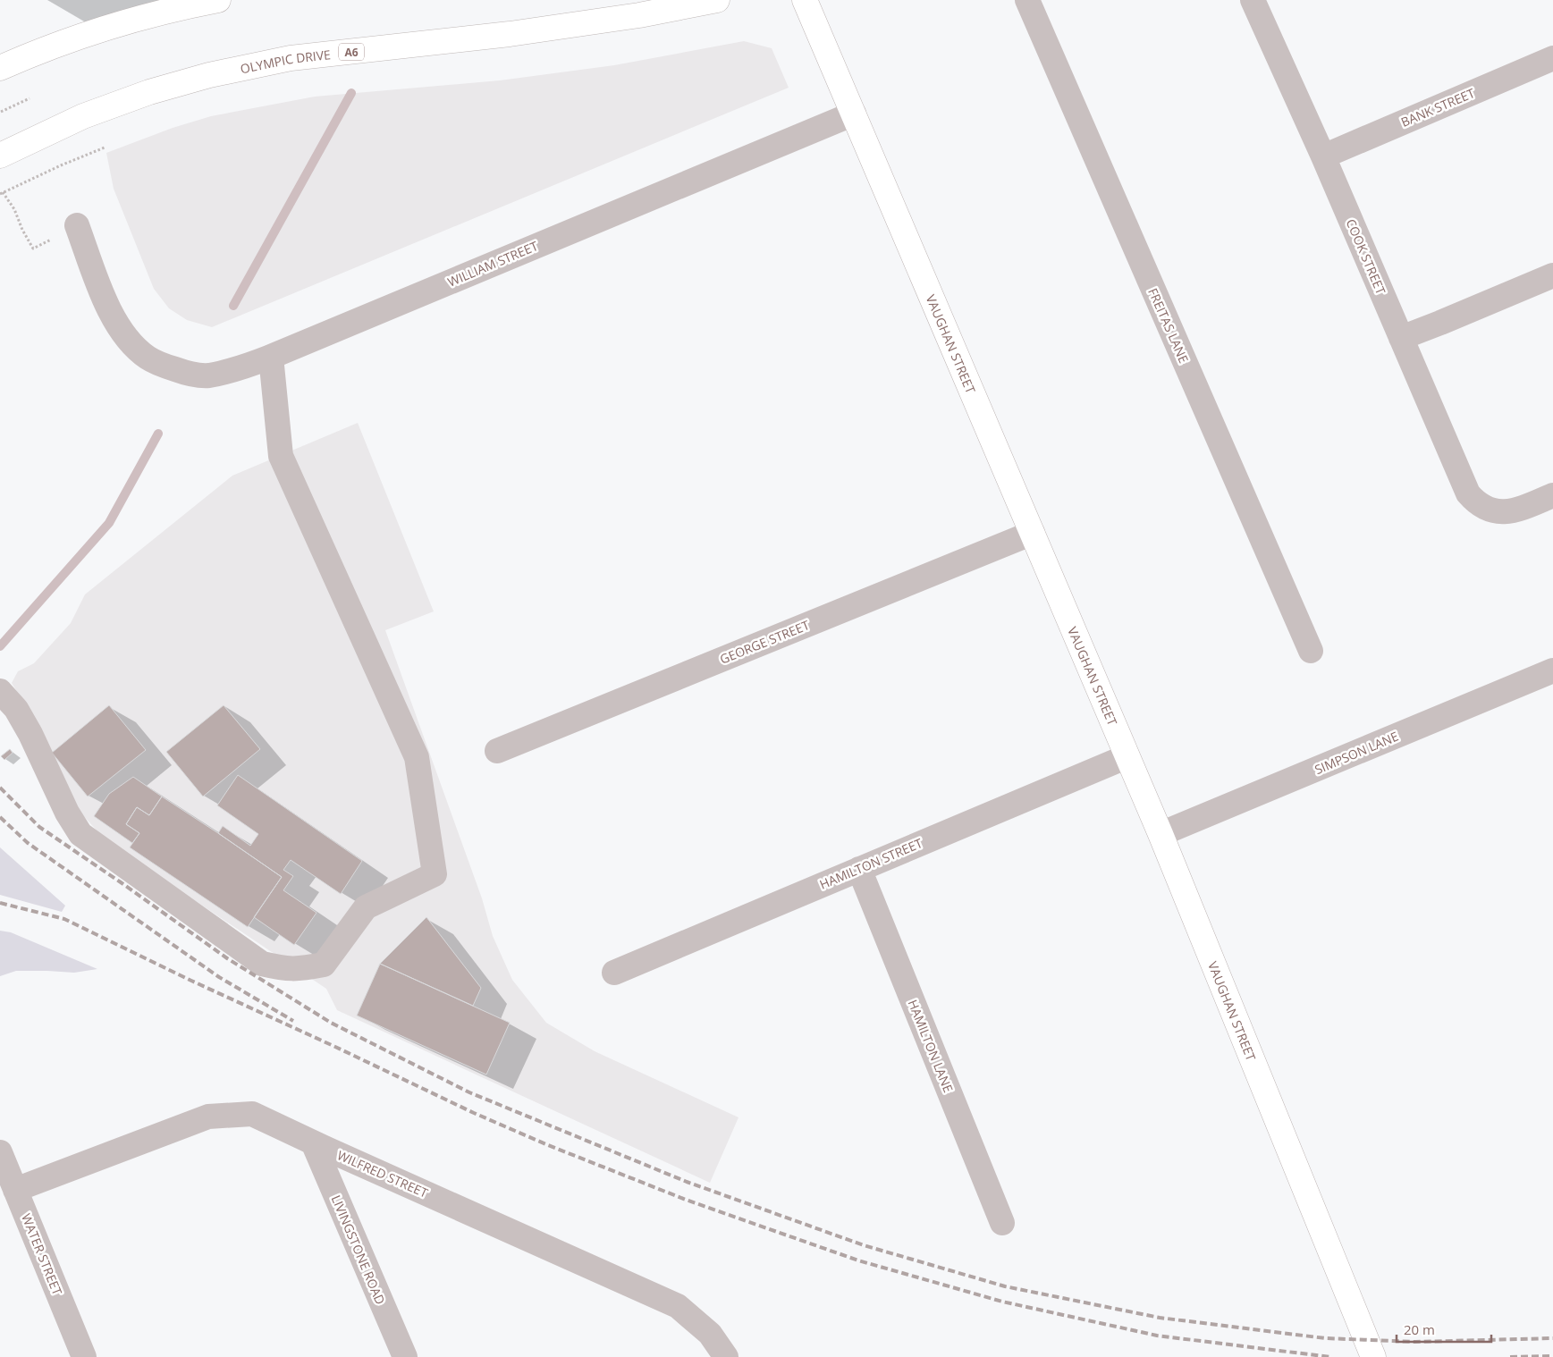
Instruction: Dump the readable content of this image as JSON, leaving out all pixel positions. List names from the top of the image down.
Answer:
{
  "streets": {
    "main road": ["A6", "OLYMPIC DRIVE", "VAUGHAN STREET"],
    "street": [
      "BANK STREET",
      "COOK STREET",
      "WILLIAM STREET",
      "FREITAS LANE",
      "GEORGE STREET",
      "SIMPSON LANE",
      "HAMILTON STREET",
      "HAMILTON LANE",
      "WILFRED STREET",
      "LIVINGSTONE ROAD",
      "WATER STREET"
    ]
  },
  "crossings": [
    ["BANK STREET", "COOK STREET"],
    ["WILLIAM STREET", "VAUGHAN STREET"],
    ["VAUGHAN STREET", "GEORGE STREET"],
    ["VAUGHAN STREET", "SIMPSON LANE"],
    ["VAUGHAN STREET", "HAMILTON STREET"],
    ["HAMILTON STREET", "HAMILTON LANE"],
    ["WILFRED STREET", "LIVINGSTONE ROAD"],
    ["WILFRED STREET", "WATER STREET"]
  ],
  "scale_bar": "20 m"
}
